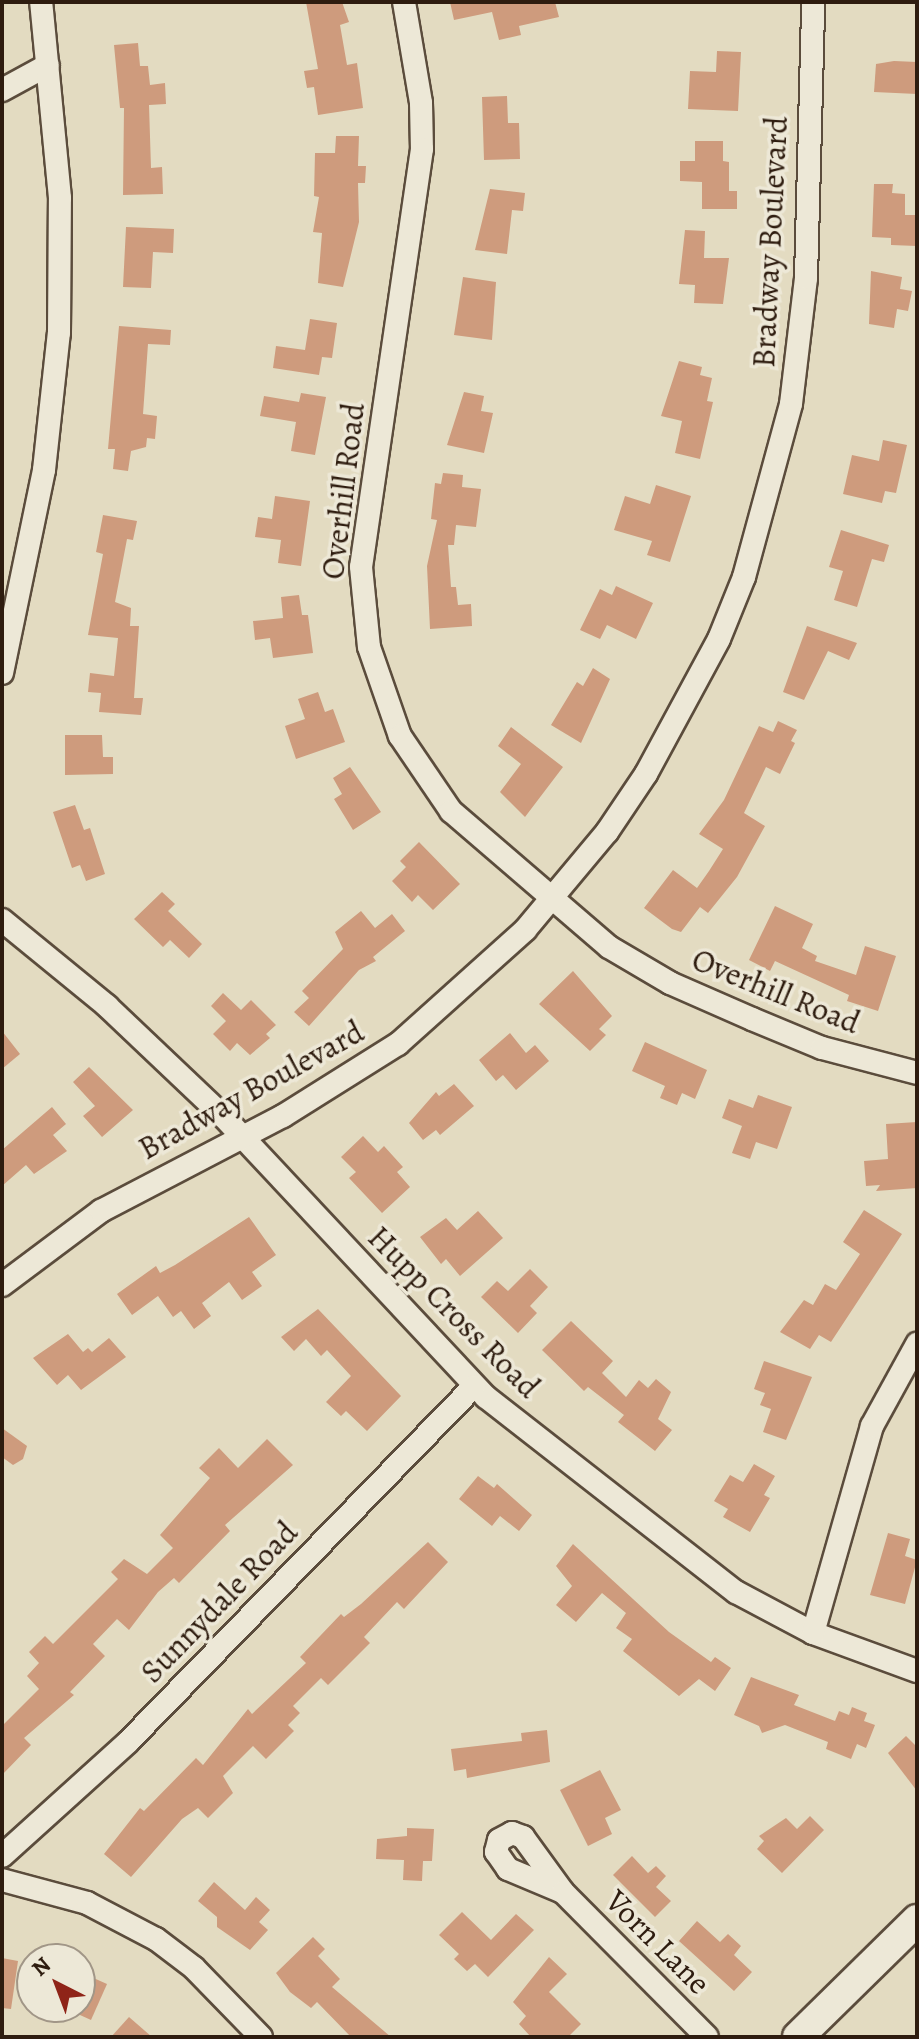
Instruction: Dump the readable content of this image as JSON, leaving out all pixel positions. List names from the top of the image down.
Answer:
{
  "streets": {
    "street": [
      "Bradway Boulevard",
      "Overhill Road",
      "Hupp Cross Road",
      "Sunnydale Road",
      "Vorn Lane"
    ]
  },
  "crossings": [
    ["Bradway Boulevard", "Overhill Road"],
    ["Bradway Boulevard", "Hupp Cross Road"],
    ["Hupp Cross Road", "Sunnydale Road"]
  ],
  "north": "top left"
}
